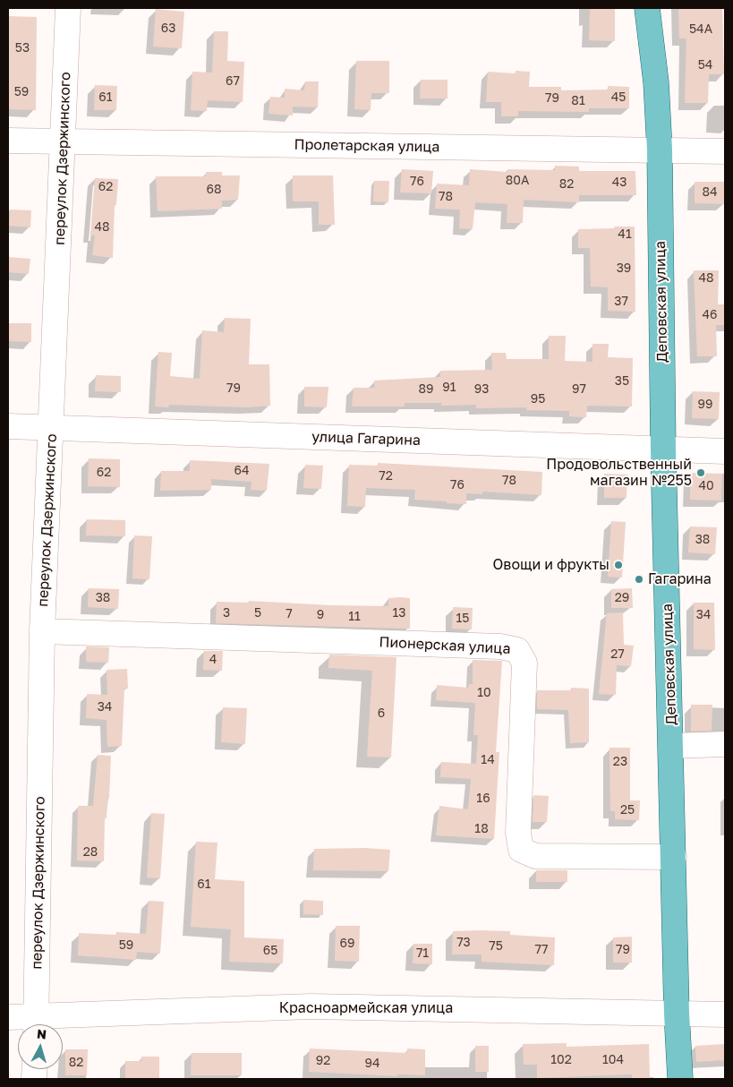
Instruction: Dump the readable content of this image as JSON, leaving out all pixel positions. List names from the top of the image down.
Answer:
{
  "streets": {
    "main road": ["Деповская улица"],
    "street": [
      "Пролетарская улица",
      "переулок Дзержинского",
      "улица Гагарина",
      "Пионерская улица",
      "Красноармейская улица"
    ]
  },
  "crossings": [
    ["Пролетарская улица", "переулок Дзержинского"],
    ["Пролетарская улица", "Деповская улица"],
    ["переулок Дзержинского", "улица Гагарина"],
    ["переулок Дзержинского", "Пионерская улица"],
    ["Деповская улица", "улица Гагарина"],
    ["Деповская улица", "Пионерская улица"],
    ["Деповская улица", "Красноармейская улица"]
  ],
  "places": ["Продовольственный магазин №255", "Овощи и фрукты", "Гагарина"],
  "house_numbers": [
    "63",
    "54А",
    "53",
    "54",
    "67",
    "59",
    "61",
    "45",
    "79",
    "81",
    "80А",
    "76",
    "43",
    "82",
    "62",
    "68",
    "84",
    "78",
    "48",
    "41",
    "39",
    "48",
    "37",
    "46",
    "35",
    "91",
    "79",
    "89",
    "93",
    "97",
    "95",
    "99",
    "64",
    "62",
    "72",
    "78",
    "76",
    "40",
    "38",
    "38",
    "29",
    "3",
    "5",
    "13",
    "7",
    "9",
    "34",
    "11",
    "15",
    "27",
    "4",
    "10",
    "34",
    "6",
    "14",
    "23",
    "16",
    "25",
    "18",
    "28",
    "61",
    "73",
    "69",
    "59",
    "75",
    "77",
    "79",
    "65",
    "71",
    "102",
    "104",
    "92",
    "82",
    "94"
  ],
  "north": "top"
}
